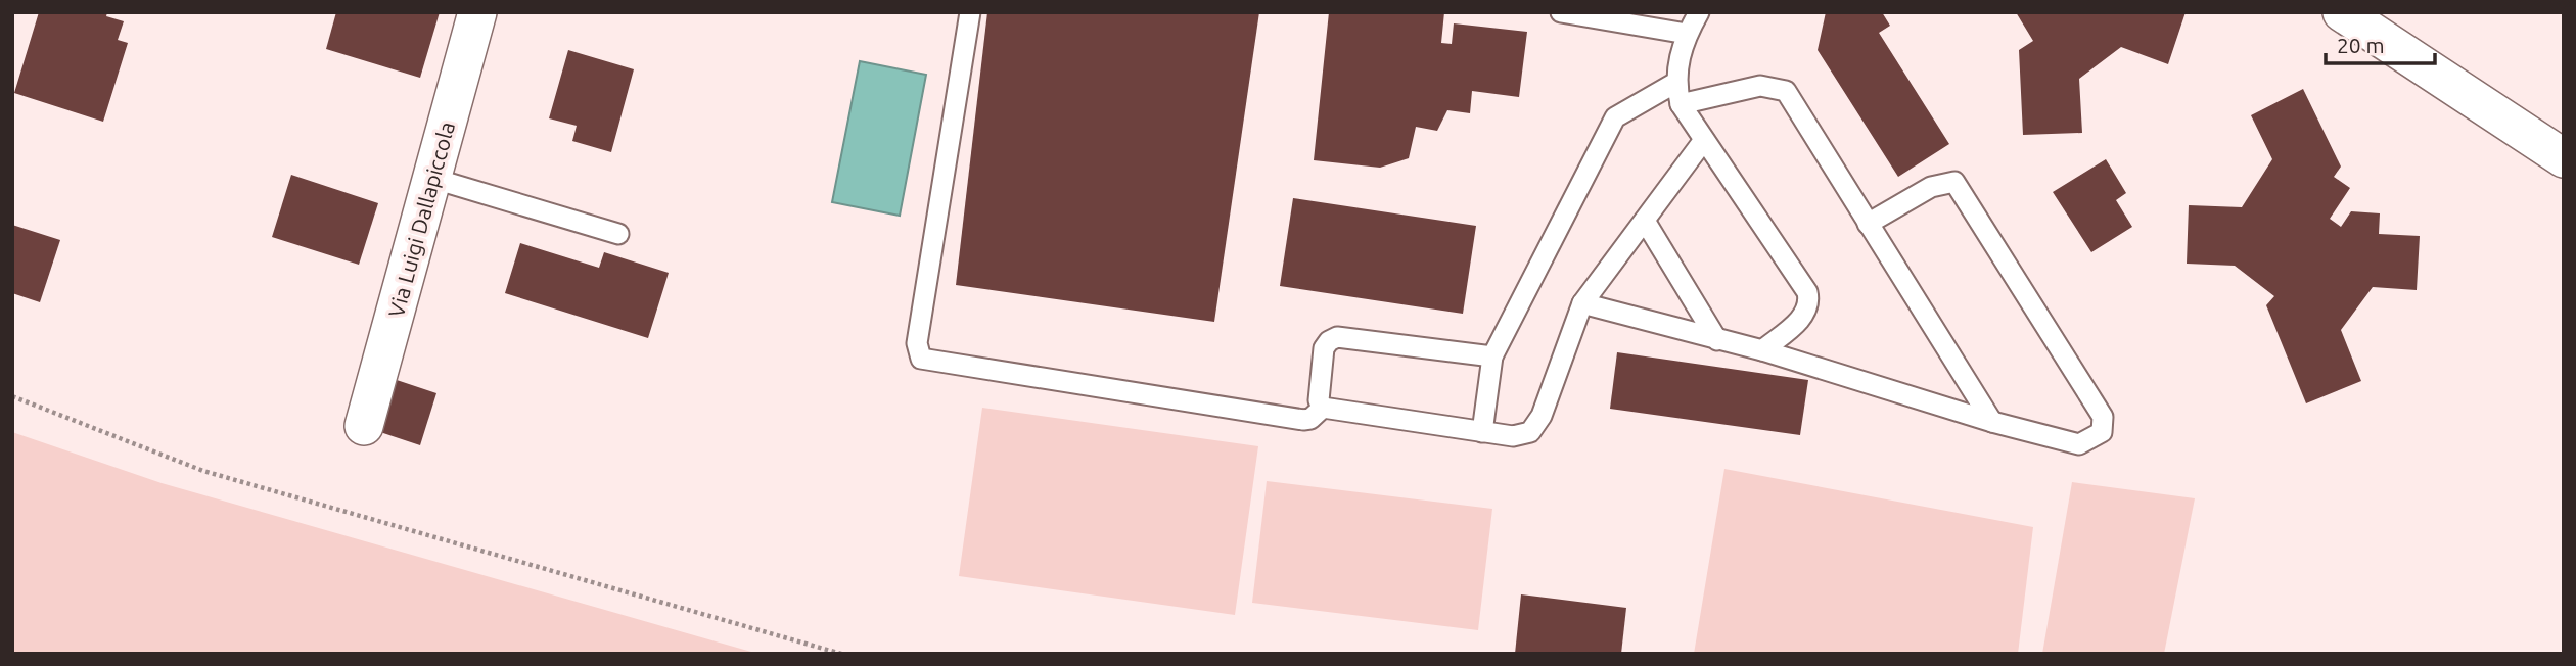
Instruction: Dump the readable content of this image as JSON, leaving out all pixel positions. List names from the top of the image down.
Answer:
{
  "streets": {
    "street": ["Via Luigi Dallapiccola"]
  },
  "scale_bar": "20 m"
}
